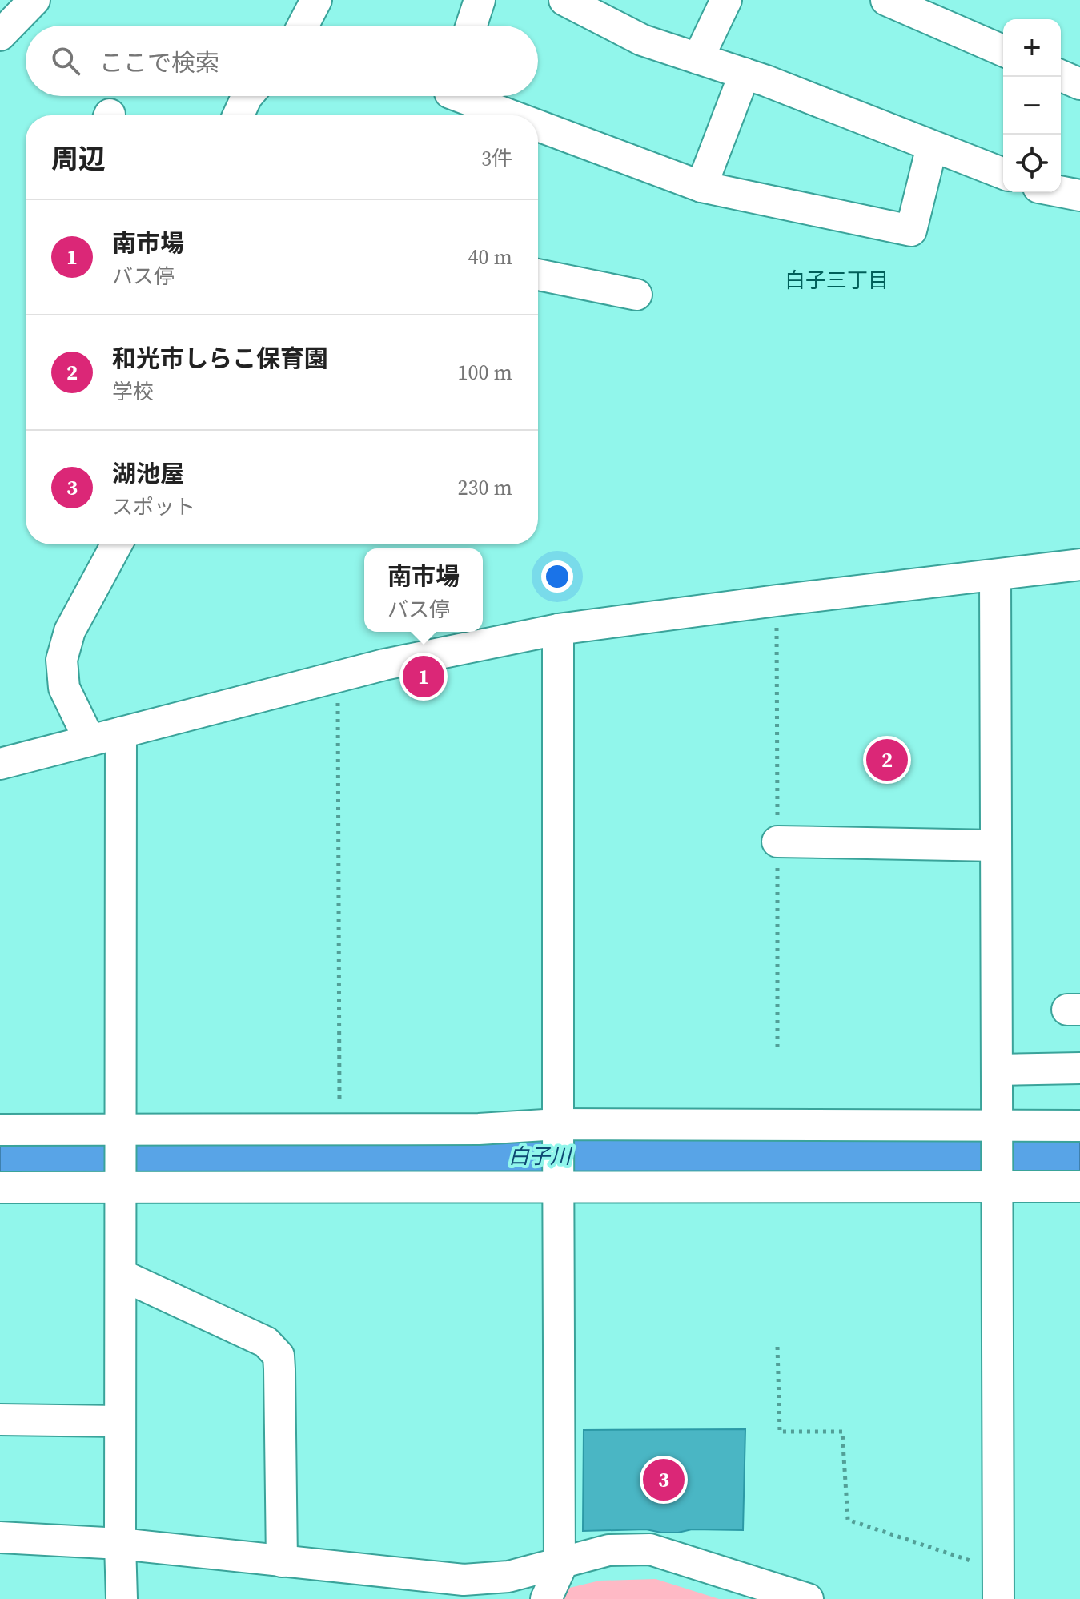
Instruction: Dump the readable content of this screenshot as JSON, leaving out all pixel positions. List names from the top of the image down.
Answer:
{
  "districts": ["白子三丁目"],
  "water": ["白子川"],
  "page": {
    "map_buttons": ["+", "−"],
    "search": "ここで検索",
    "heading": ["周辺", "3件"],
    "list": [
      {
        "mark": "1",
        "name": "南市場",
        "note": "バス停",
        "value": "40 m"
      },
      {
        "mark": "2",
        "name": "和光市しらこ保育園",
        "note": "学校",
        "value": "100 m"
      },
      {
        "mark": "3",
        "name": "湖池屋",
        "note": "スポット",
        "value": "230 m"
      }
    ],
    "popup": ["南市場", "バス停"],
    "pins": ["1", "2", "3"]
  }
}
